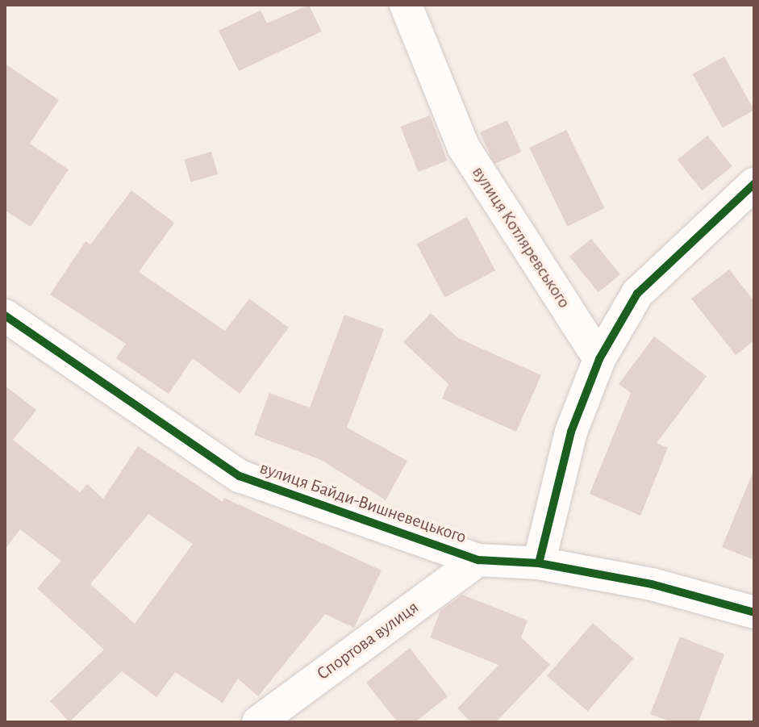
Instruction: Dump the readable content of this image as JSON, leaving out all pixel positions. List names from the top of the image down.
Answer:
{
  "streets": {
    "street": ["вулиця Котляревського", "вулиця Байди-Вишневецького", "Спортова вулиця"]
  },
  "crossings": [
    ["вулиця Байди-Вишневецького", "Спортова вулиця"]
  ]
}
